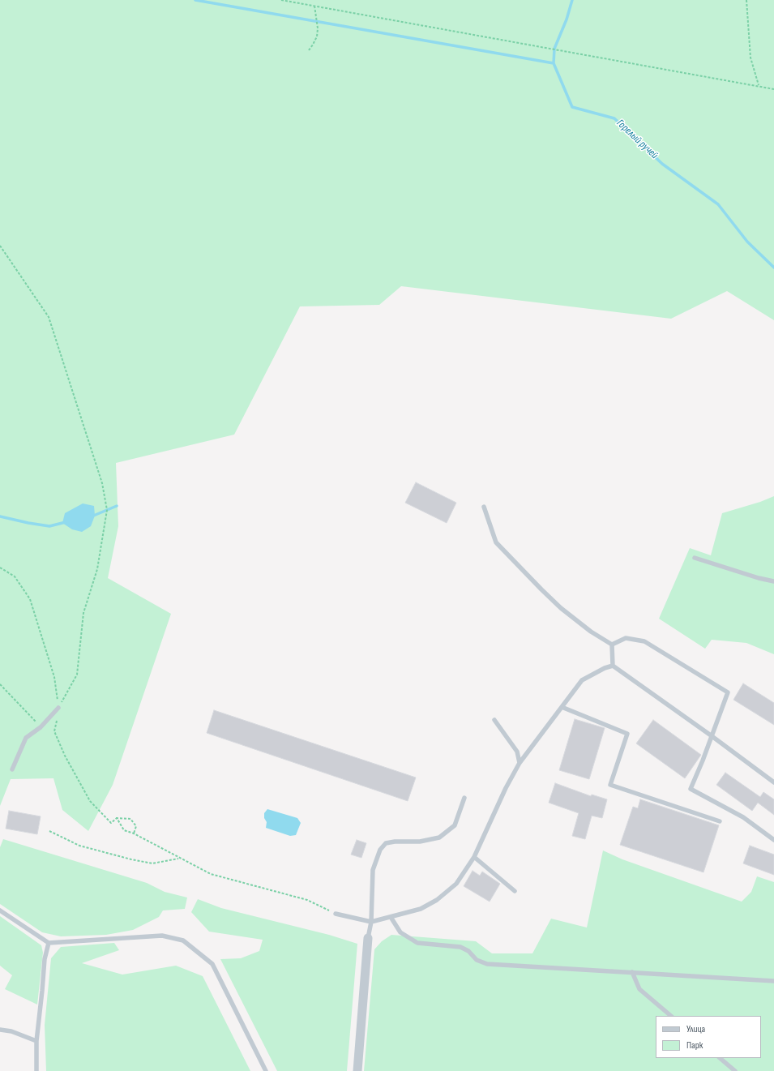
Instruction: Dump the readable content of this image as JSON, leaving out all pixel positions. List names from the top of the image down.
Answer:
{
  "water": ["Горелый ручей"],
  "legend": ["Улица", "Парк"]
}
